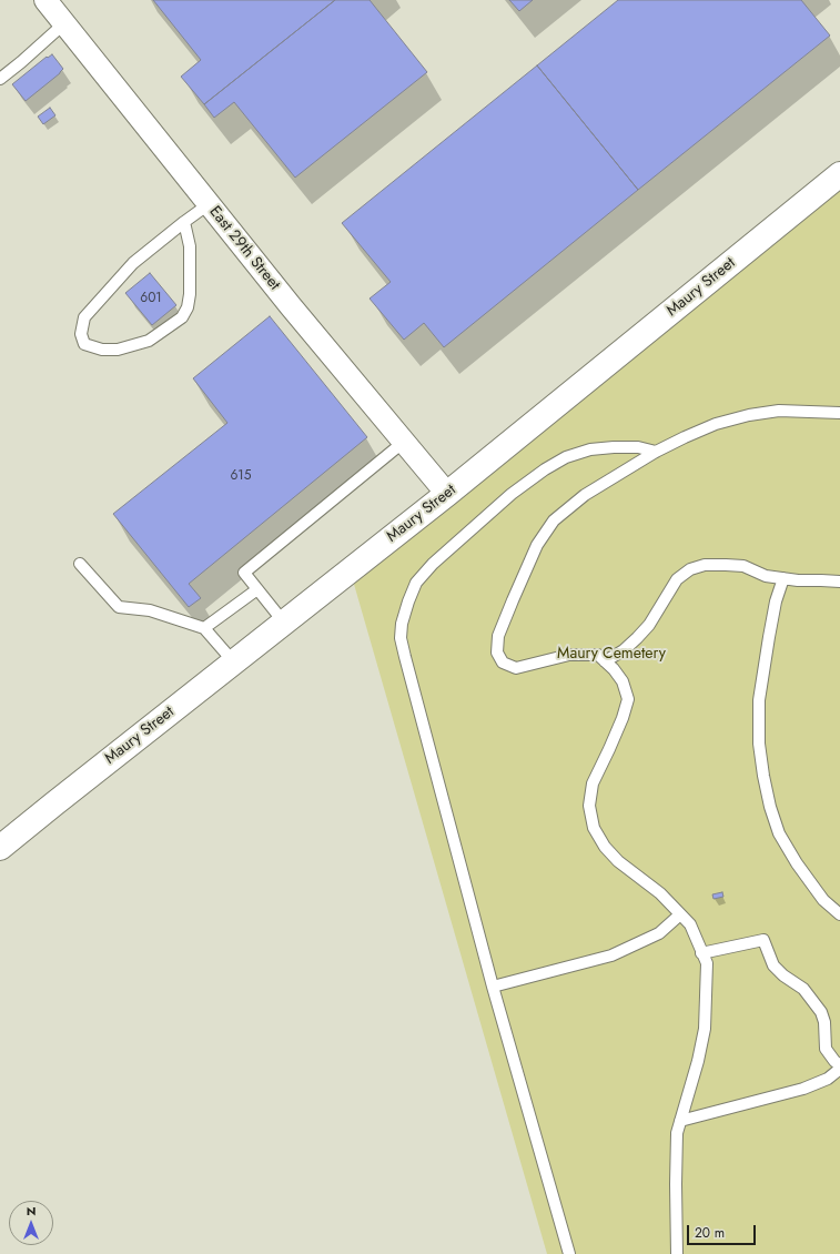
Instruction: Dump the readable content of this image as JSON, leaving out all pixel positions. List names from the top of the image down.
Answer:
{
  "streets": {
    "street": ["East 29th Street", "Maury Street"]
  },
  "crossings": [
    ["East 29th Street", "Maury Street"]
  ],
  "parks": ["Maury Cemetery"],
  "house_numbers": ["601", "615"],
  "scale_bar": "20 m",
  "north": "top"
}
